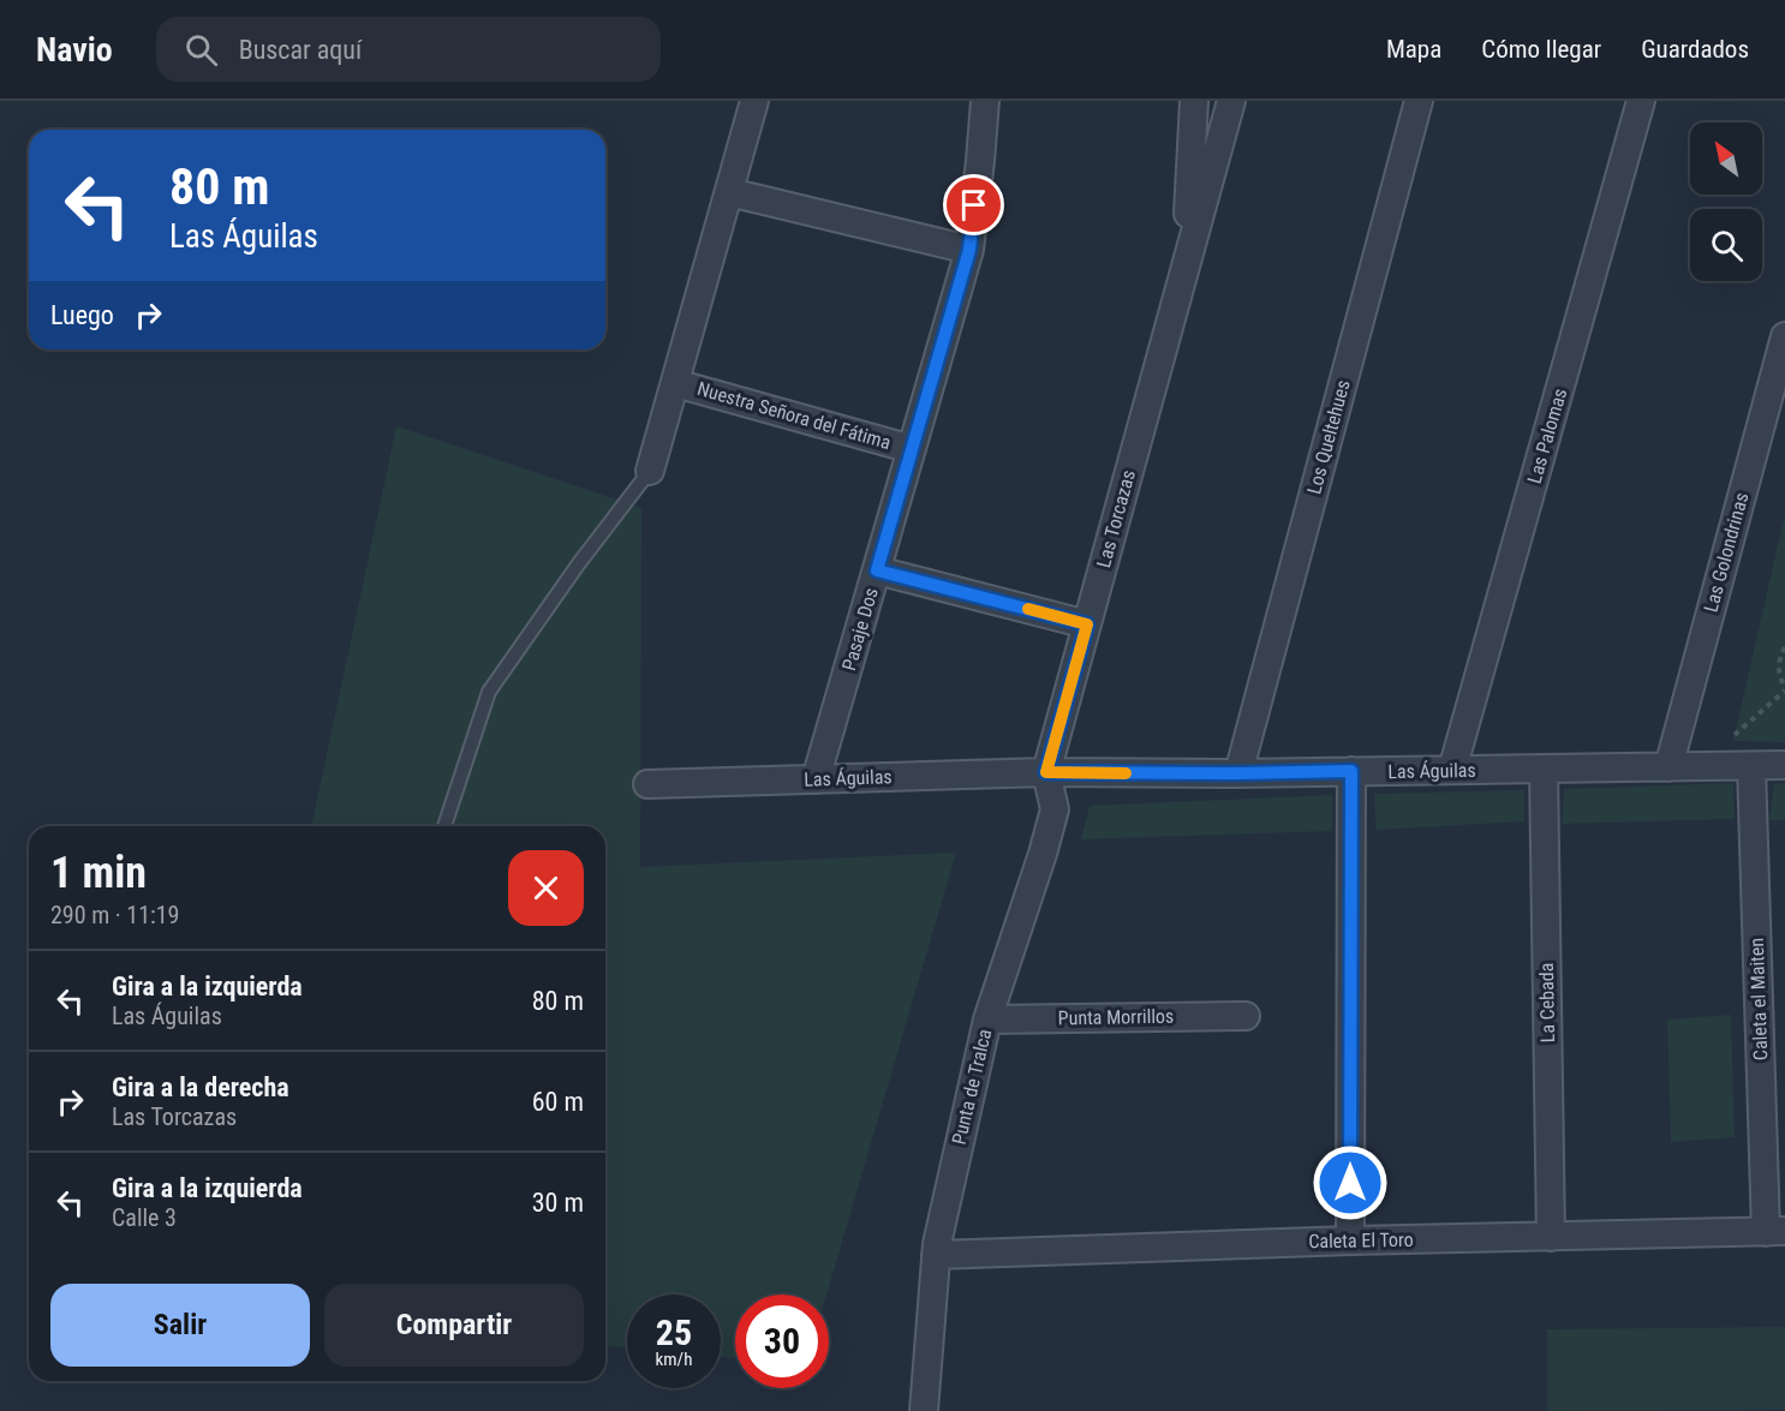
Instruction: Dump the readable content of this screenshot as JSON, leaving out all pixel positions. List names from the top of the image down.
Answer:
{
  "streets": {
    "street": [
      "Nuestra Señora del Fátima",
      "Las Palomas",
      "Los Queltehues",
      "Las Torcazas",
      "Las Golondrinas",
      "Pasaje Dos",
      "Las Águilas",
      "Caleta el Maiten",
      "La Cebada",
      "Punta Morrillos",
      "Punta de Tralca",
      "Caleta El Toro"
    ]
  },
  "crossings": [
    ["Nuestra Señora del Fátima", "Pasaje Dos"],
    ["Las Palomas", "Las Águilas"],
    ["Los Queltehues", "Las Águilas"],
    ["Las Torcazas", "Las Águilas"],
    ["Las Torcazas", "Punta de Tralca"],
    ["Las Golondrinas", "Las Águilas"],
    ["Pasaje Dos", "Las Águilas"],
    ["Las Águilas", "Caleta el Maiten"],
    ["Las Águilas", "La Cebada"],
    ["Las Águilas", "Punta de Tralca"],
    ["Caleta el Maiten", "Caleta El Toro"],
    ["La Cebada", "Caleta El Toro"],
    ["Punta Morrillos", "Punta de Tralca"],
    ["Punta de Tralca", "Caleta El Toro"]
  ],
  "north": "top left",
  "page": {
    "header": "Navio",
    "search": "Buscar aquí",
    "nav": ["Mapa", "Cómo llegar", "Guardados"],
    "turn": ["80 m", "Las Águilas"],
    "then": "Luego",
    "heading": ["1 min", "290 m · 11:19"],
    "list": [
      {
        "name": "Gira a la izquierda",
        "note": "Las Águilas",
        "value": "80 m"
      },
      {
        "name": "Gira a la derecha",
        "note": "Las Torcazas",
        "value": "60 m"
      },
      {
        "name": "Gira a la izquierda",
        "note": "Calle 3",
        "value": "30 m"
      }
    ],
    "buttons": ["Salir", "Compartir"],
    "speed": "25 km/h",
    "limit": "30"
  }
}
